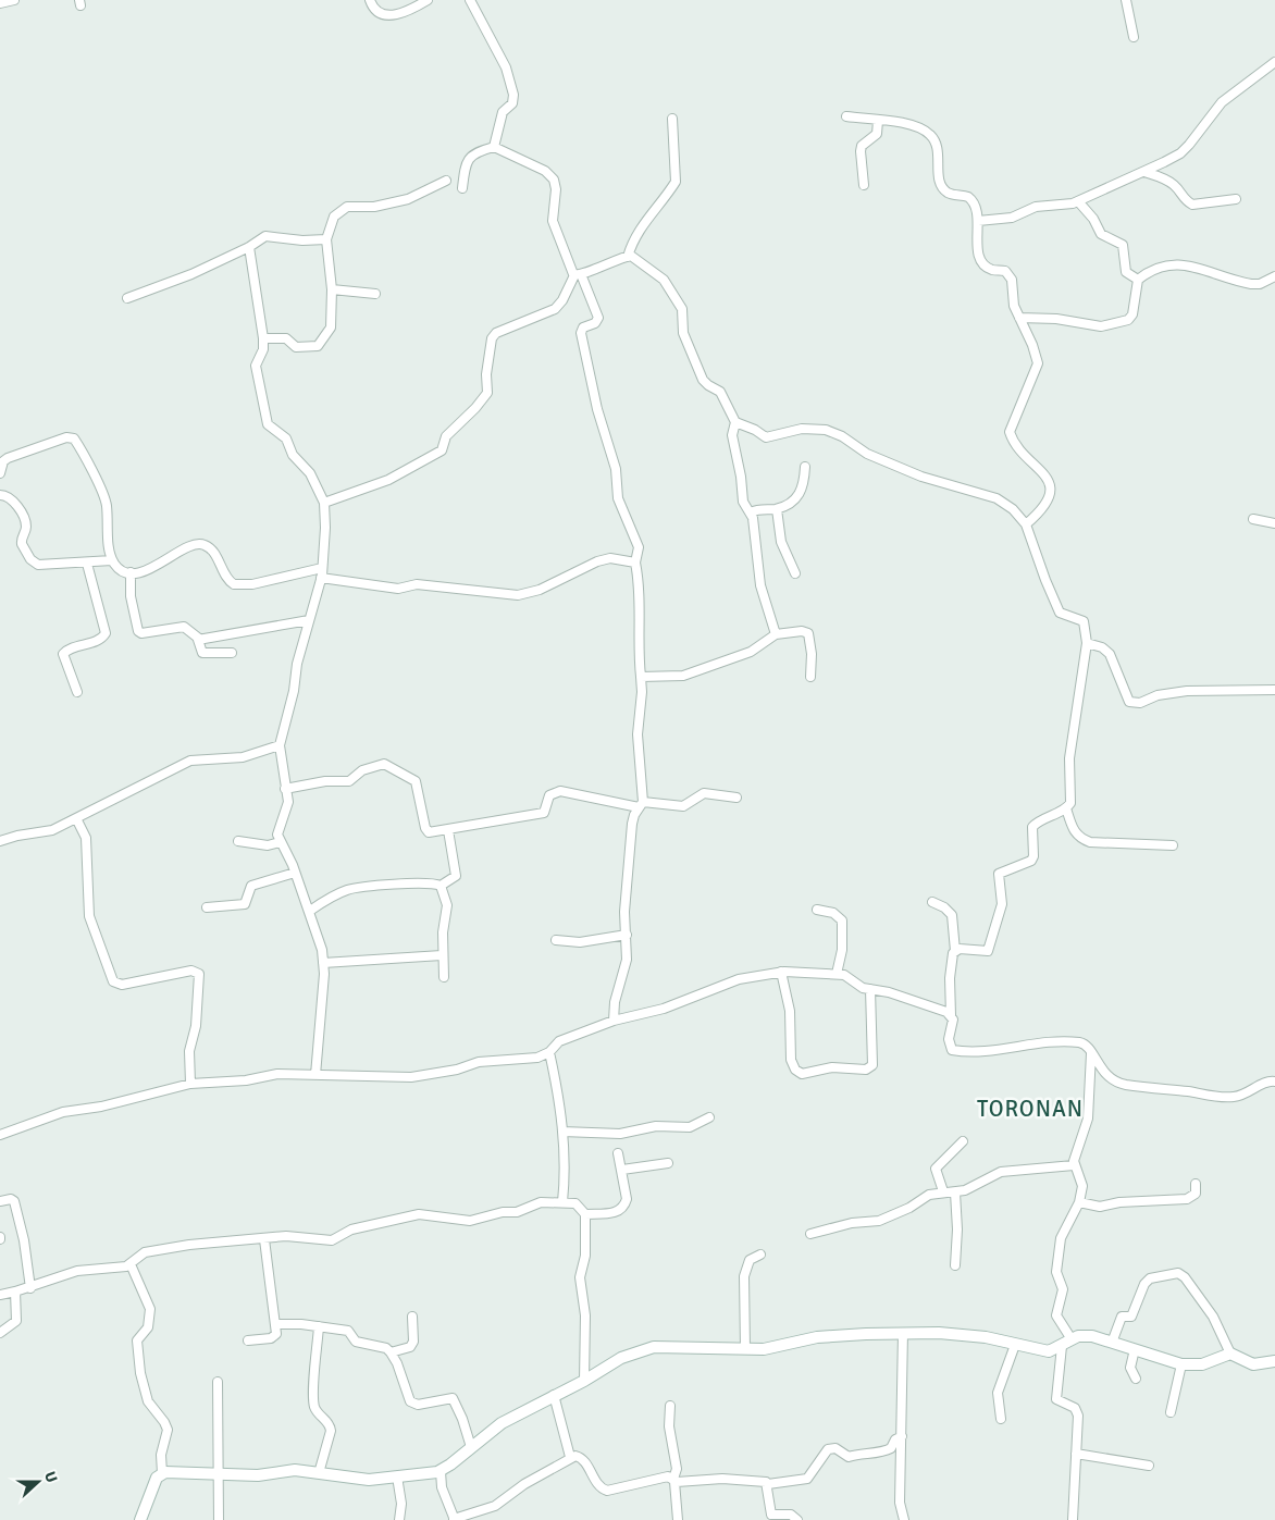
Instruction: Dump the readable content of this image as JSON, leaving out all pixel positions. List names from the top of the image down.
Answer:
{
  "districts": ["TORONAN"],
  "north": "right"
}
